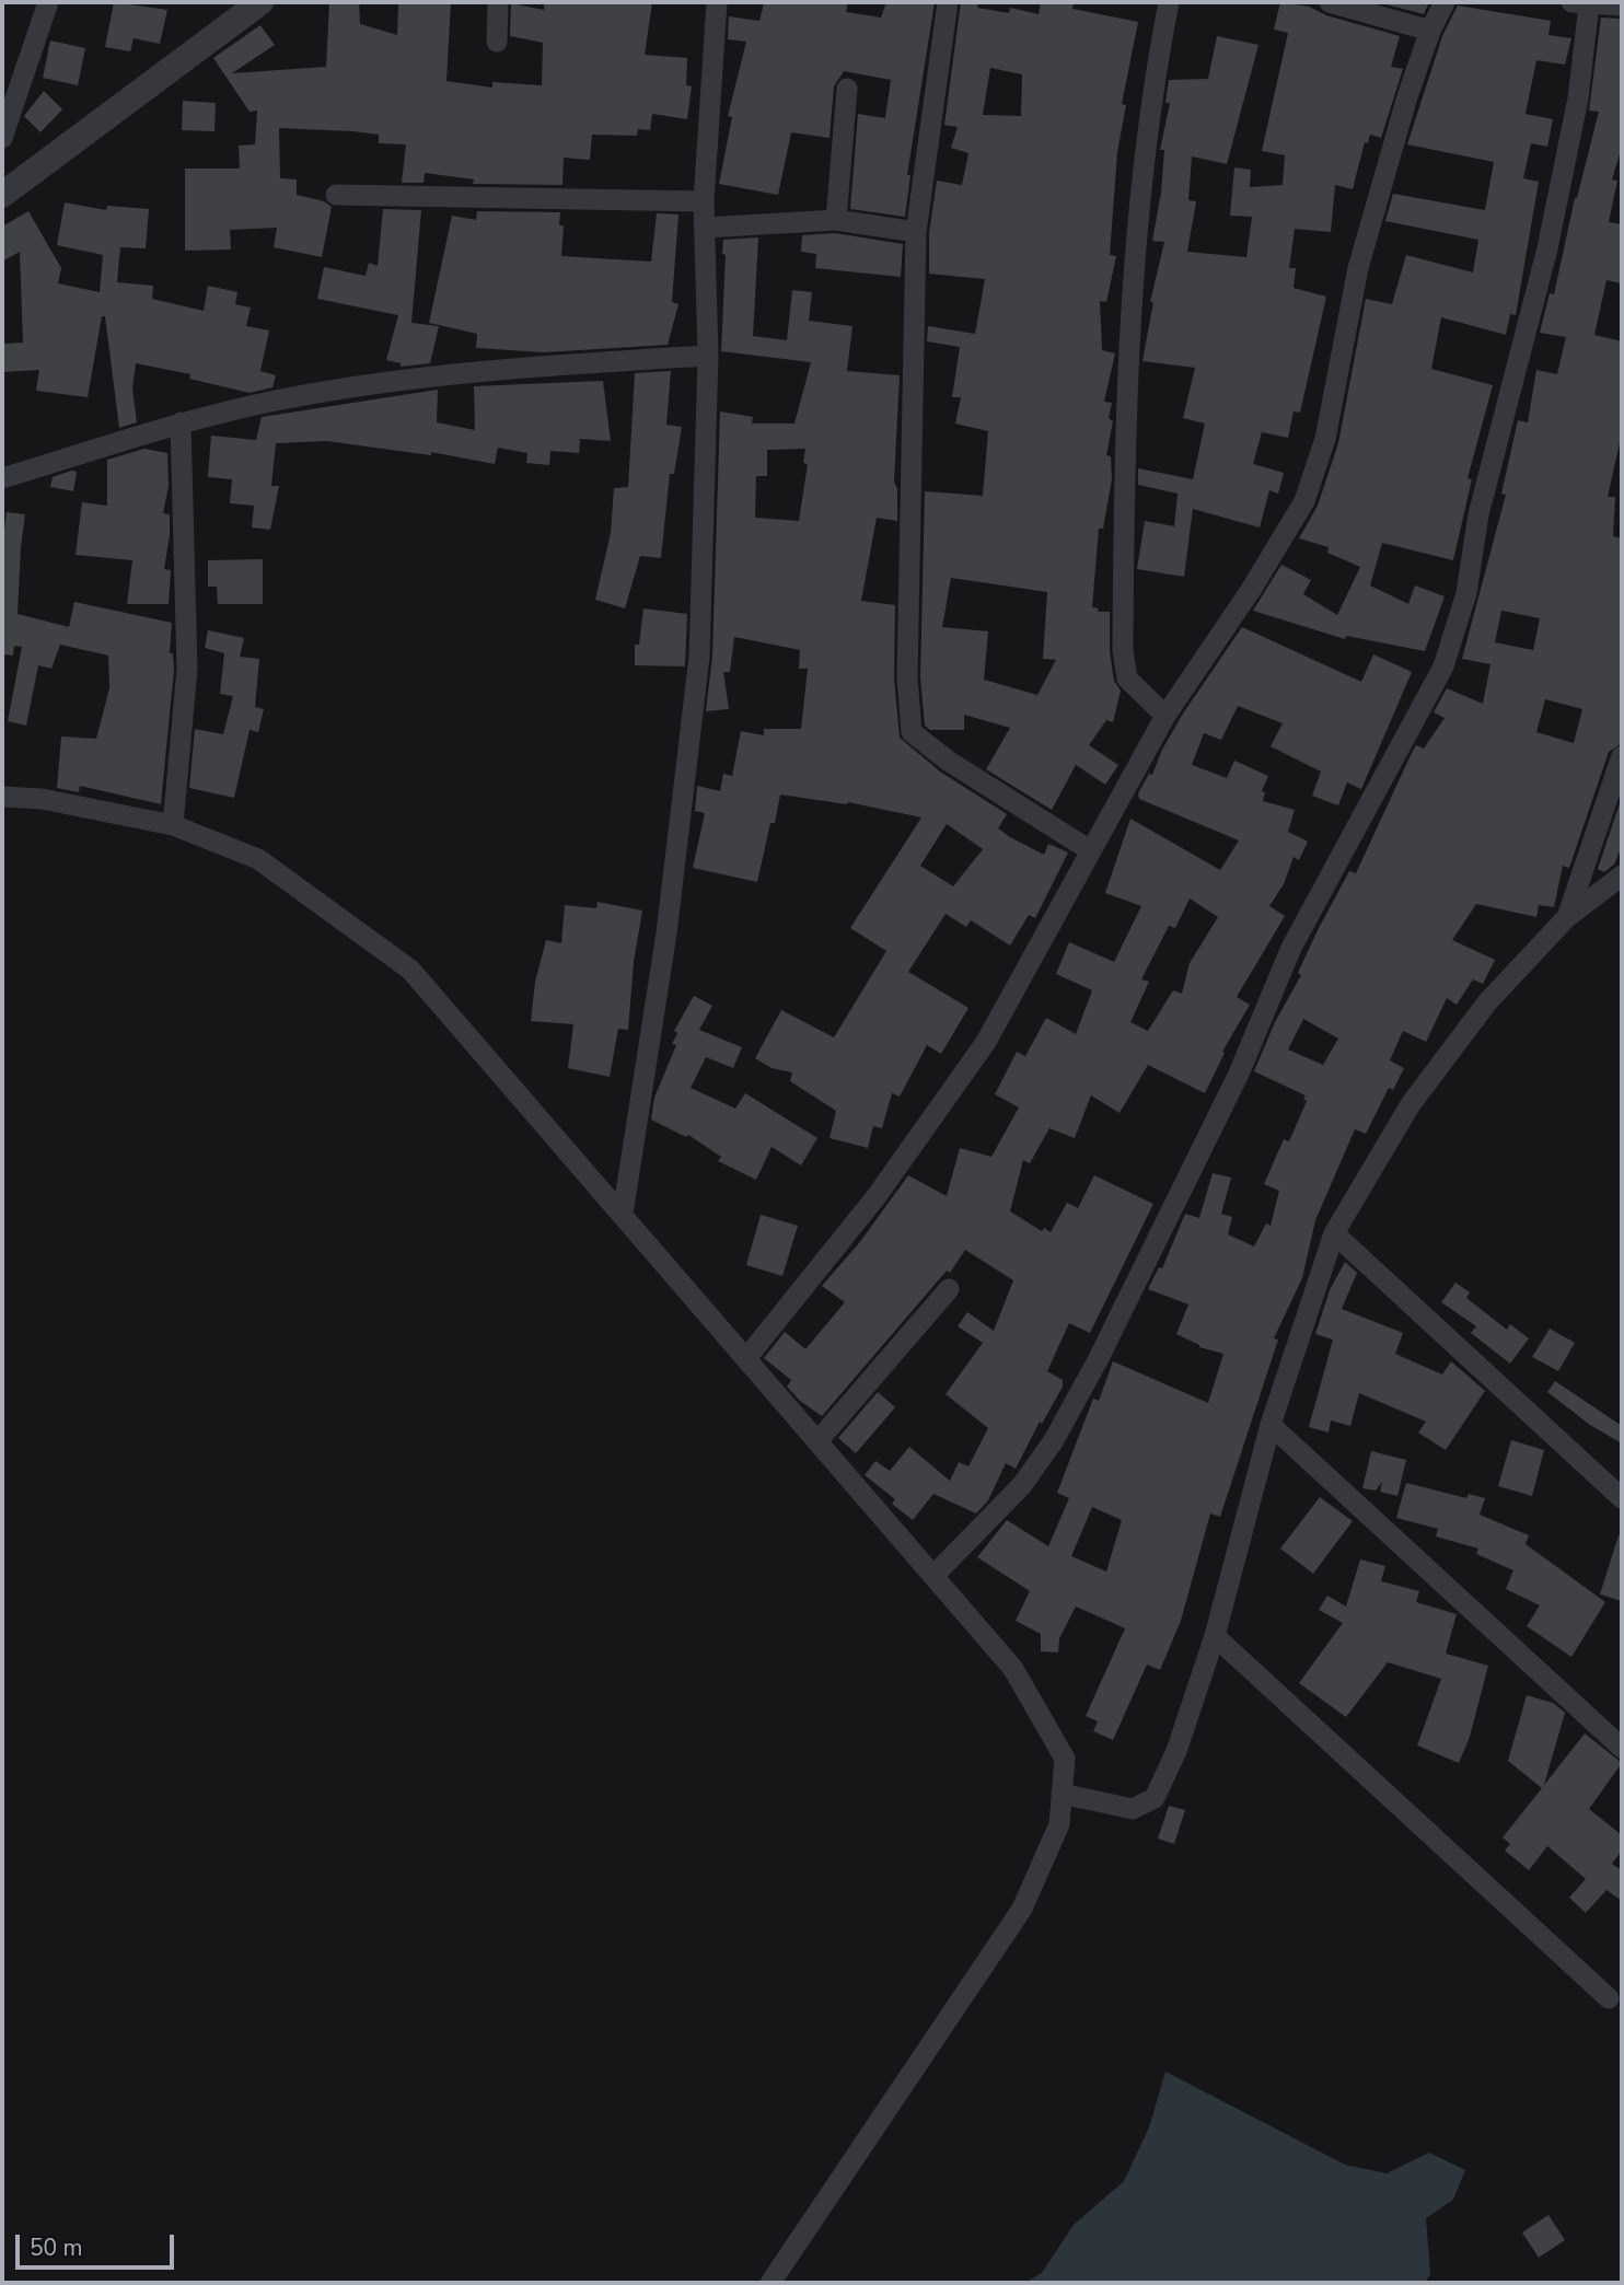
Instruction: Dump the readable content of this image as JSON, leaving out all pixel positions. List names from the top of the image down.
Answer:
{
  "scale_bar": "50 m"
}
